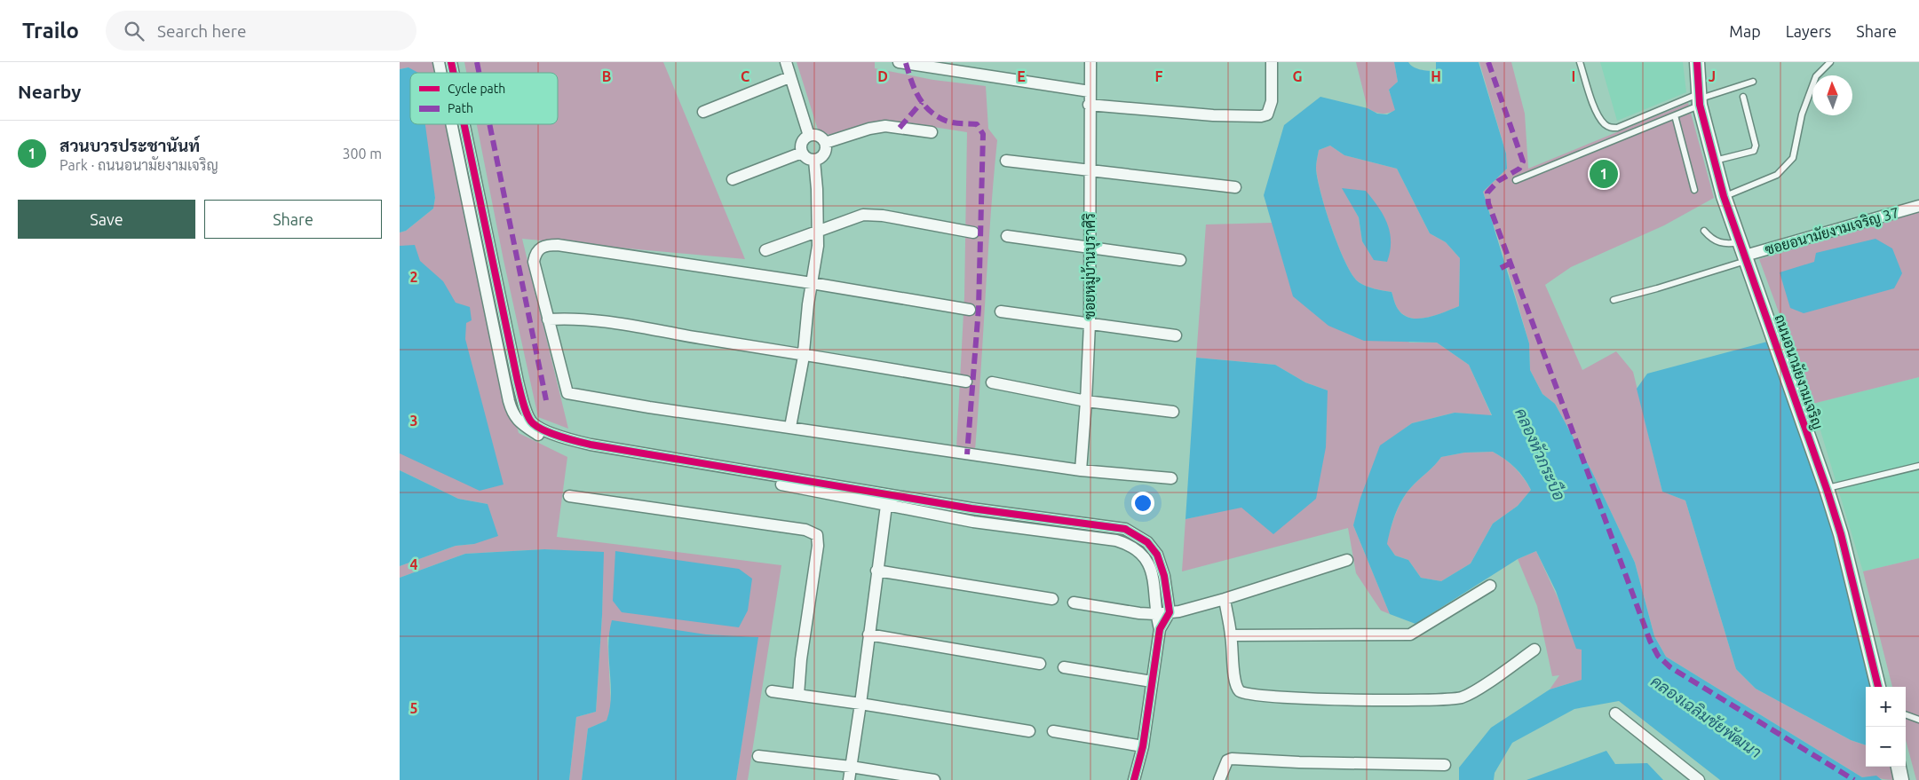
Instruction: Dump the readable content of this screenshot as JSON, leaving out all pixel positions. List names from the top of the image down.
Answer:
{
  "streets": {
    "street": ["ซอยอนามัยงามเจริญ 37", "ซอยหมู่บ้านบุราศิริ", "ถนนอนามัยงามเจริญ"]
  },
  "crossings": [
    ["ซอยอนามัยงามเจริญ 37", "ถนนอนามัยงามเจริญ"]
  ],
  "water": ["คลองหัวกระบือ", "คลองเฉลิมชัยพัฒนา"],
  "legend": ["Cycle path", "Path"],
  "north": "top",
  "page": {
    "header": "Trailo",
    "search": "Search here",
    "nav": ["Map", "Layers", "Share"],
    "heading": "Nearby",
    "list": [
      {
        "mark": "1",
        "name": "สวนบวรประชานันท์",
        "note": "Park · ถนนอนามัยงามเจริญ",
        "value": "300 m"
      }
    ],
    "pins": "1",
    "buttons": ["Save", "Share"],
    "map_buttons": ["+", "−"]
  },
  "grid": {
    "columns": [
      "B",
      "C",
      "D",
      "E",
      "F",
      "G",
      "H",
      "I",
      "J"
    ],
    "rows": [
      "2",
      "3",
      "4",
      "5"
    ]
  }
}
